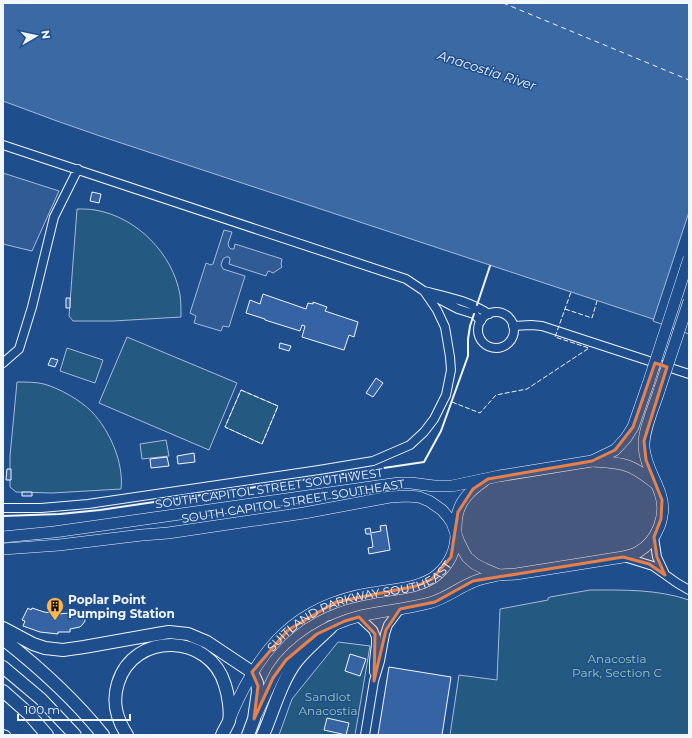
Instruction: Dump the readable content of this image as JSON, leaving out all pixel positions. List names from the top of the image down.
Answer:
{
  "streets": {
    "highway": ["SUITLAND PARKWAY SOUTHEAST"],
    "main road": ["SOUTH CAPITOL STREET SOUTHWEST", "SOUTH CAPITOL STREET SOUTHEAST"]
  },
  "crossings": [
    ["SOUTH CAPITOL STREET SOUTHWEST", "SUITLAND PARKWAY SOUTHEAST"],
    ["SOUTH CAPITOL STREET SOUTHEAST", "SUITLAND PARKWAY SOUTHEAST"]
  ],
  "water": ["Anacostia River"],
  "parks": ["Anacostia Park, Section C", "Sandlot Anacostia"],
  "places": {
    "building": ["Poplar Point Pumping Station"]
  },
  "scale_bar": "100 m",
  "north": "right"
}
